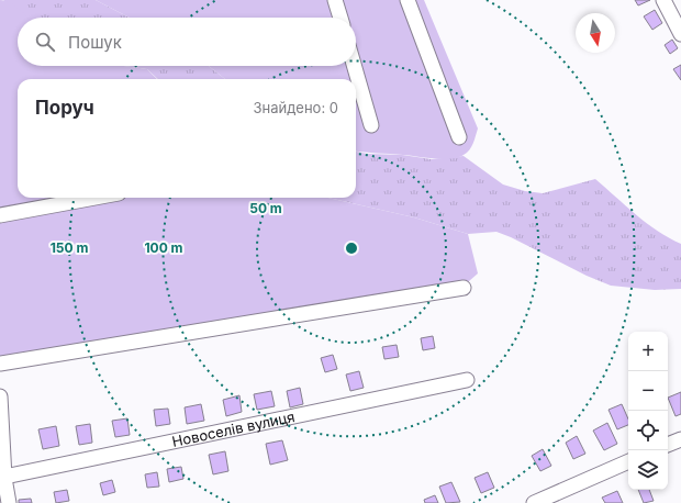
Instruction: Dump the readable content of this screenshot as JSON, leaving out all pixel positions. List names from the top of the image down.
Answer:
{
  "streets": {
    "street": ["Новоселів вулиця"]
  },
  "north": "bottom",
  "page": {
    "search": "Пошук",
    "heading": ["Поруч", "Знайдено: 0"],
    "map_buttons": ["+", "−"]
  },
  "rings": ["50 m", "150 m", "100 m"]
}
